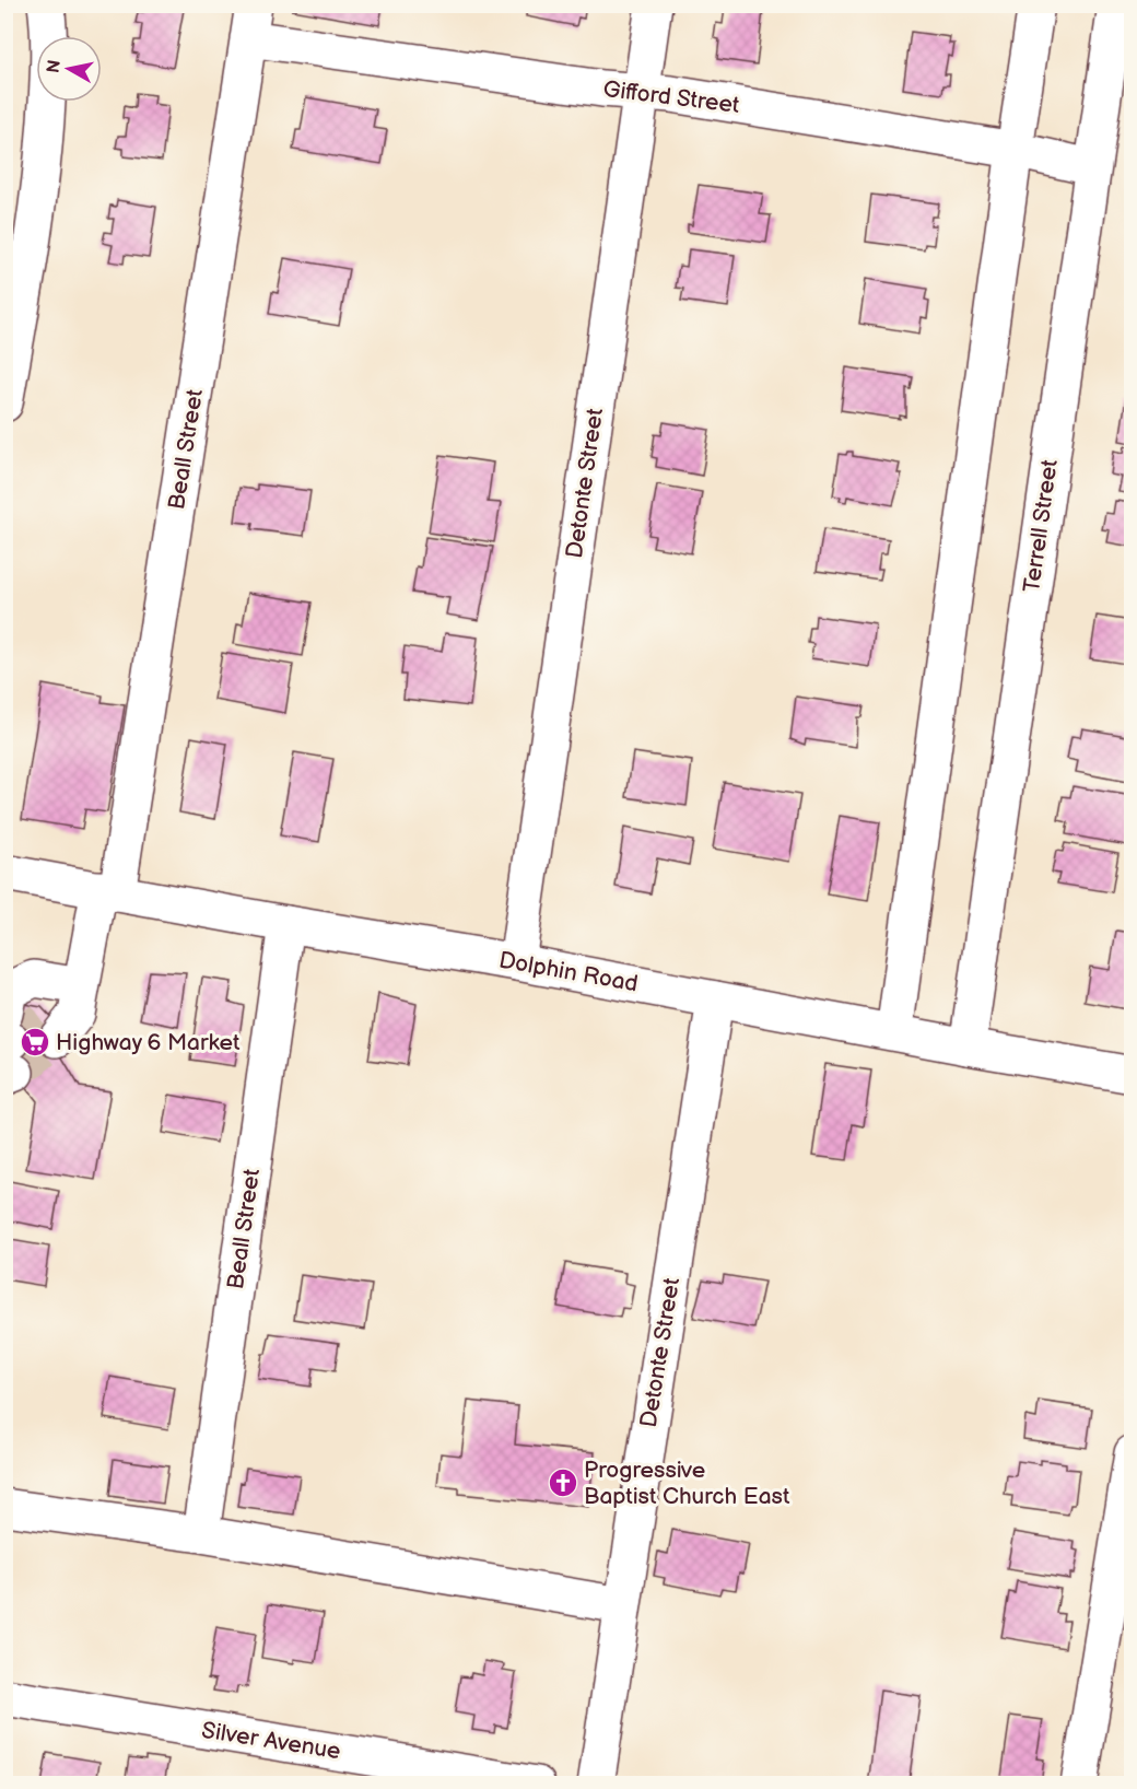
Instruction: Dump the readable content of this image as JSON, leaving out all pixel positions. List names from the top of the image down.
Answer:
{
  "streets": {
    "street": [
      "Gifford Street",
      "Beall Street",
      "Detonte Street",
      "Terrell Street",
      "Dolphin Road",
      "Silver Avenue"
    ]
  },
  "crossings": [
    ["Gifford Street", "Beall Street"],
    ["Gifford Street", "Detonte Street"],
    ["Gifford Street", "Terrell Street"],
    ["Beall Street", "Dolphin Road"],
    ["Detonte Street", "Dolphin Road"],
    ["Terrell Street", "Dolphin Road"]
  ],
  "places": {
    "supermarket": ["Highway 6 Market"],
    "church": ["Progressive Baptist Church East"]
  },
  "north": "left"
}
